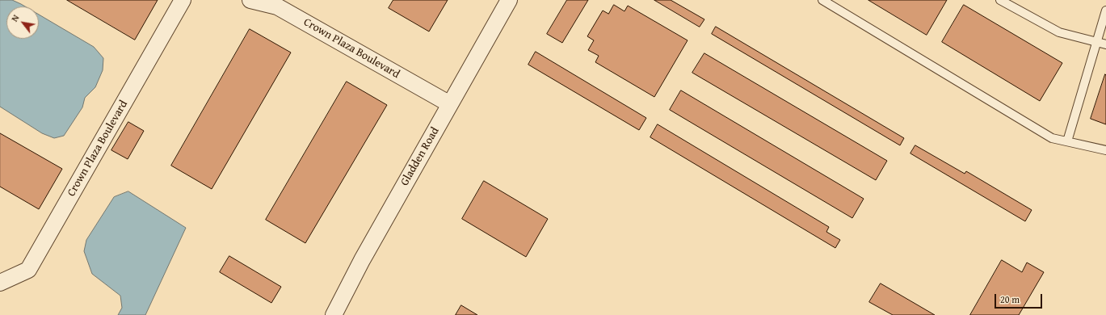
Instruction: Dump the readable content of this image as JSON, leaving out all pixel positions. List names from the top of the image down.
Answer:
{
  "streets": {
    "street": ["Crown Plaza Boulevard", "Gladden Road"]
  },
  "crossings": [
    ["Crown Plaza Boulevard", "Gladden Road"]
  ],
  "scale_bar": "20 m",
  "north": "top left"
}
